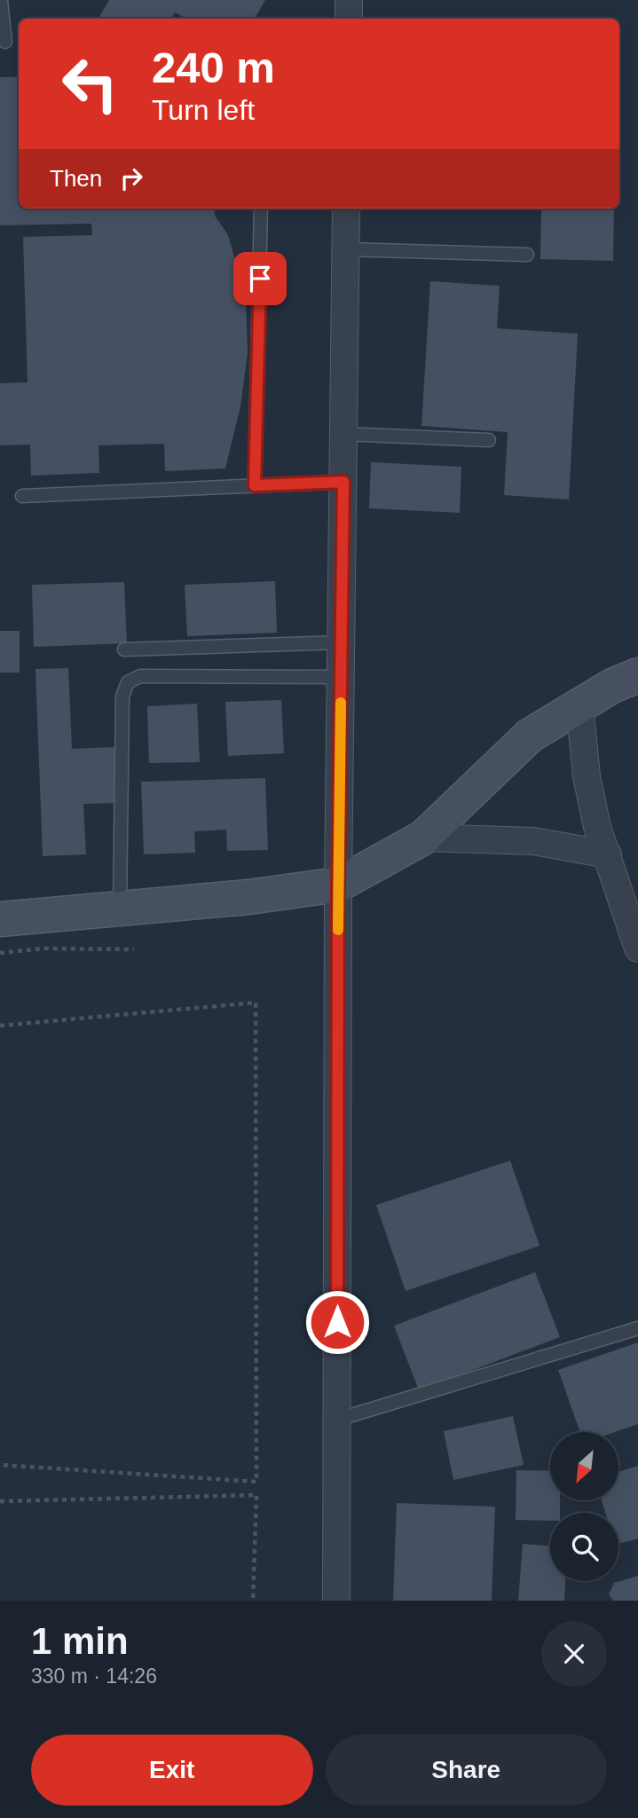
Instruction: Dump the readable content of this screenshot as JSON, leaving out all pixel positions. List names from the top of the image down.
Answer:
{
  "north": "bottom left",
  "page": {
    "turn": ["240 m", "Turn left"],
    "then": "Then",
    "heading": ["1 min", "330 m · 14:26"],
    "buttons": ["Exit", "Share"]
  }
}
